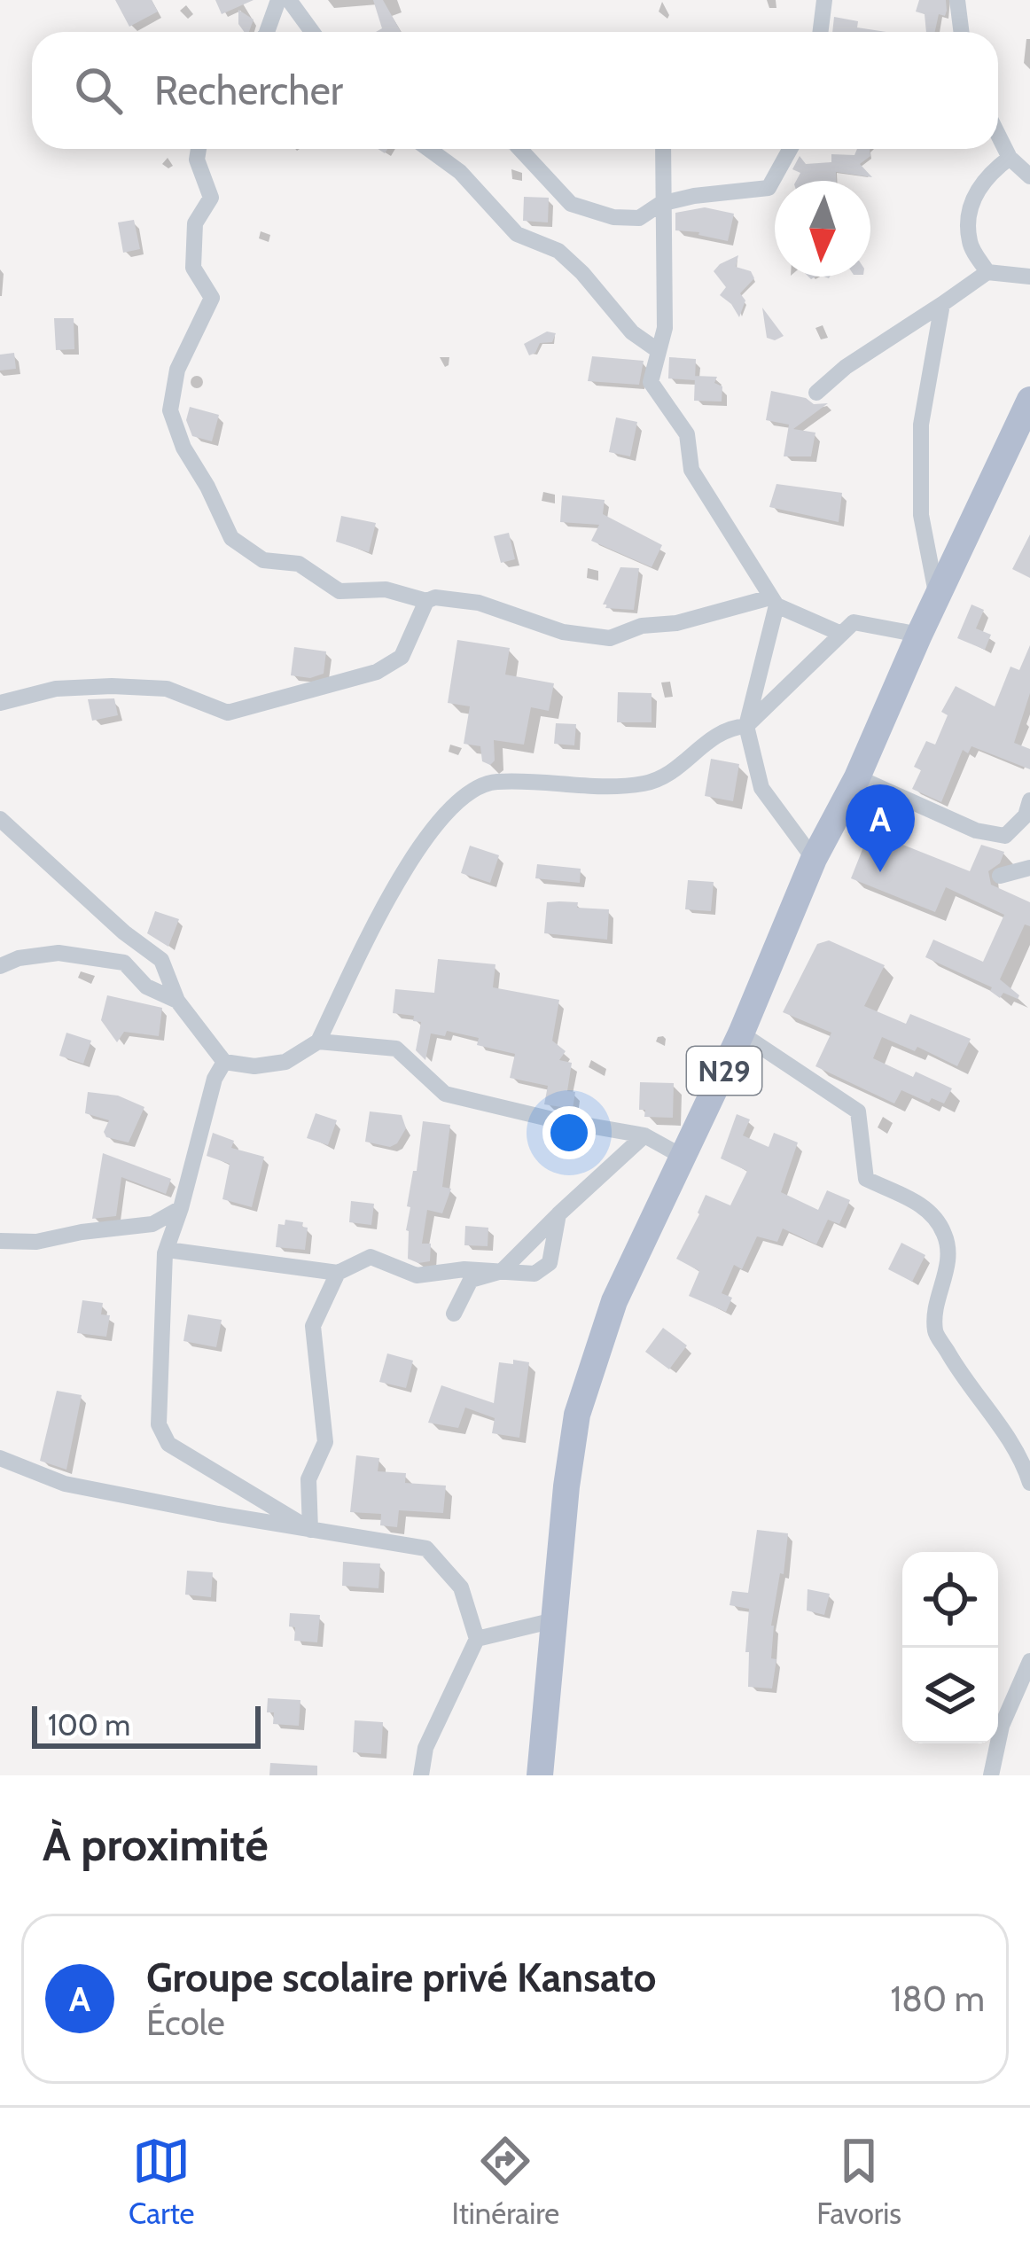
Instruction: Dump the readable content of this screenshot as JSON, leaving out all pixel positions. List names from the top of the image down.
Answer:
{
  "streets": {
    "main road": ["N29"]
  },
  "scale_bar": "100 m",
  "north": "bottom",
  "page": {
    "search": "Rechercher",
    "pins": "A",
    "scale": "100 m",
    "heading": "À proximité",
    "list": [
      {
        "mark": "A",
        "name": "Groupe scolaire privé Kansato",
        "note": "École",
        "value": "180 m"
      }
    ],
    "nav": ["Carte", "Itinéraire", "Favoris"]
  }
}
